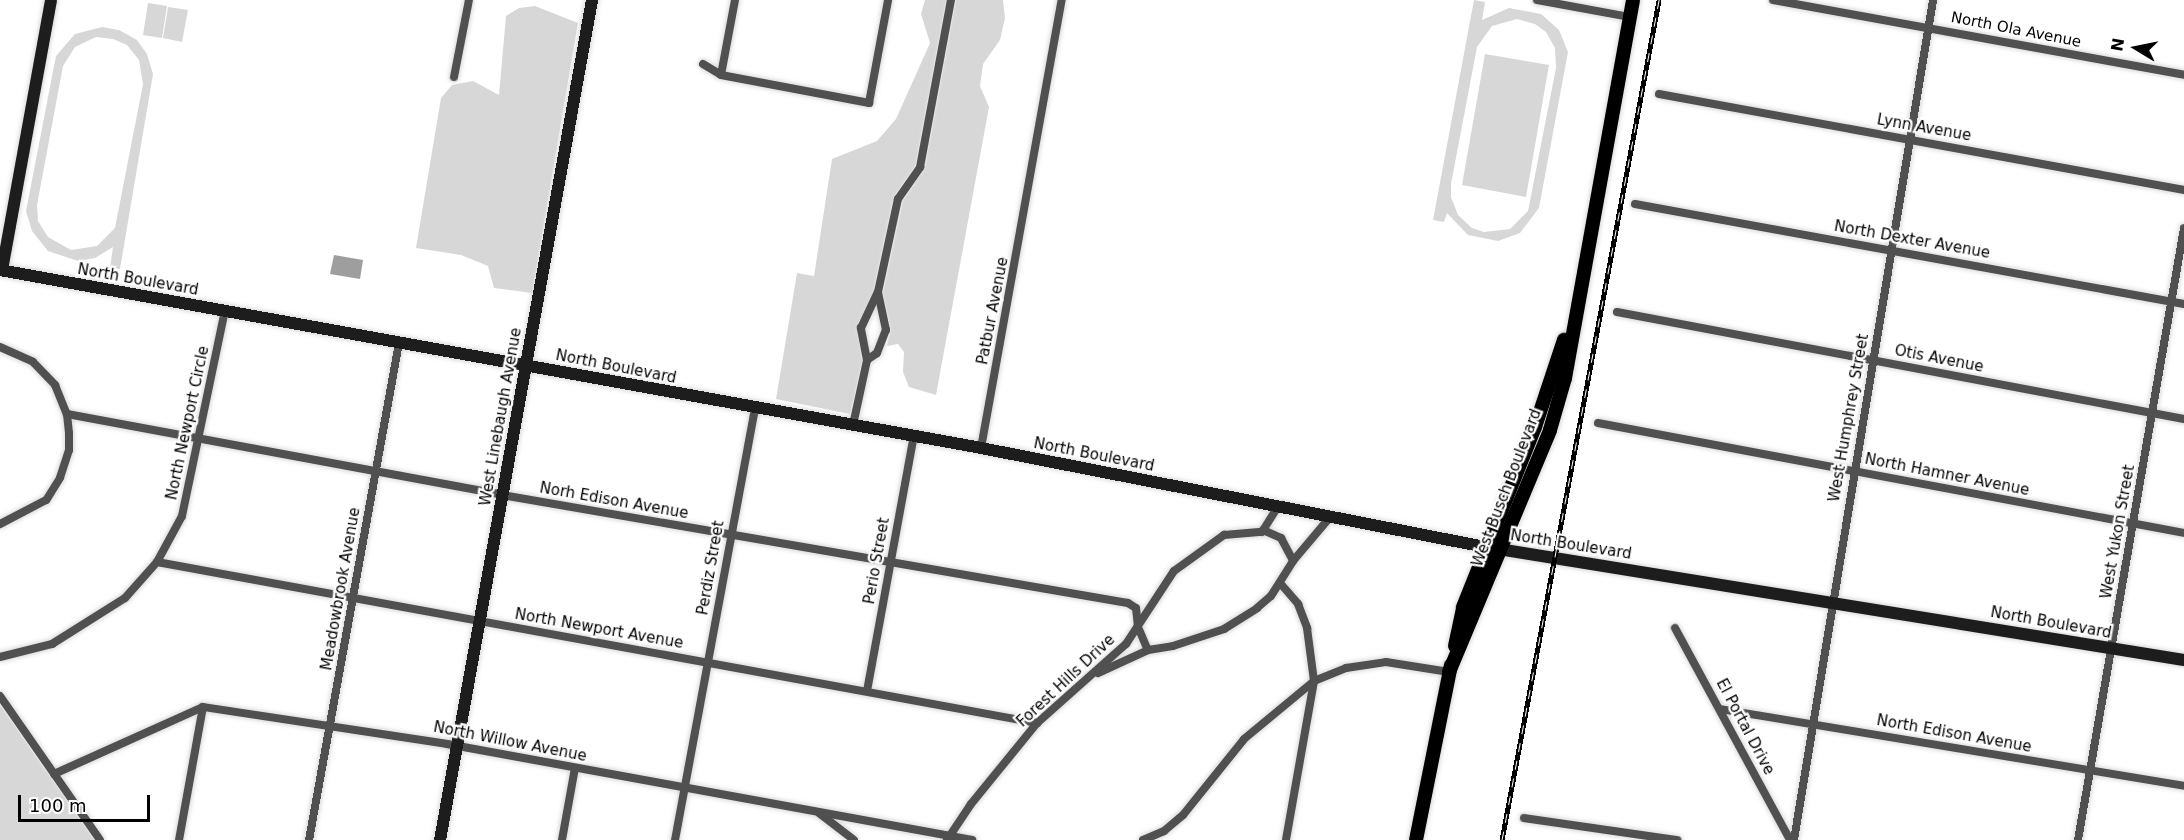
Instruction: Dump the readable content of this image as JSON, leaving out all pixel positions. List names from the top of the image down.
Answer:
{
  "streets": {
    "main road": ["West Busch Boulevard"],
    "street": [
      "North Ola Avenue",
      "Lynn Avenue",
      "North Dexter Avenue",
      "North Boulevard",
      "Patbur Avenue",
      "Otis Avenue",
      "West Linebaugh Avenue",
      "West Humphrey Street",
      "North Newport Circle",
      "North Hamner Avenue",
      "Norh Edison Avenue",
      "West Yukon Street",
      "Perio Street",
      "Perdiz Street",
      "Meadowbrook Avenue",
      "North Newport Avenue",
      "Forest Hills Drive",
      "El Portal Drive",
      "North Edison Avenue",
      "North Willow Avenue"
    ]
  },
  "crossings": [
    ["North Ola Avenue", "West Humphrey Street"],
    ["Lynn Avenue", "West Humphrey Street"],
    ["North Dexter Avenue", "West Humphrey Street"],
    ["North Dexter Avenue", "West Yukon Street"],
    ["North Boulevard", "Patbur Avenue"],
    ["North Boulevard", "West Linebaugh Avenue"],
    ["North Boulevard", "West Humphrey Street"],
    ["North Boulevard", "North Newport Circle"],
    ["North Boulevard", "West Busch Boulevard"],
    ["North Boulevard", "West Yukon Street"],
    ["North Boulevard", "Perio Street"],
    ["North Boulevard", "Perdiz Street"],
    ["North Boulevard", "Meadowbrook Avenue"],
    ["Otis Avenue", "West Humphrey Street"],
    ["Otis Avenue", "West Yukon Street"],
    ["West Linebaugh Avenue", "Norh Edison Avenue"],
    ["West Linebaugh Avenue", "North Newport Avenue"],
    ["West Linebaugh Avenue", "North Willow Avenue"],
    ["West Humphrey Street", "North Hamner Avenue"],
    ["West Humphrey Street", "El Portal Drive"],
    ["West Humphrey Street", "North Edison Avenue"],
    ["North Newport Circle", "Norh Edison Avenue"],
    ["North Newport Circle", "North Newport Avenue"],
    ["North Hamner Avenue", "West Yukon Street"],
    ["Norh Edison Avenue", "Perio Street"],
    ["Norh Edison Avenue", "Perdiz Street"],
    ["Norh Edison Avenue", "Meadowbrook Avenue"],
    ["Norh Edison Avenue", "Forest Hills Drive"],
    ["West Yukon Street", "North Edison Avenue"],
    ["Perio Street", "North Newport Avenue"],
    ["Perdiz Street", "North Newport Avenue"],
    ["Perdiz Street", "North Willow Avenue"],
    ["Meadowbrook Avenue", "North Newport Avenue"],
    ["Meadowbrook Avenue", "North Willow Avenue"],
    ["North Newport Avenue", "Forest Hills Drive"],
    ["Forest Hills Drive", "North Willow Avenue"],
    ["El Portal Drive", "North Edison Avenue"]
  ],
  "scale_bar": "100 m",
  "north": "left"
}
